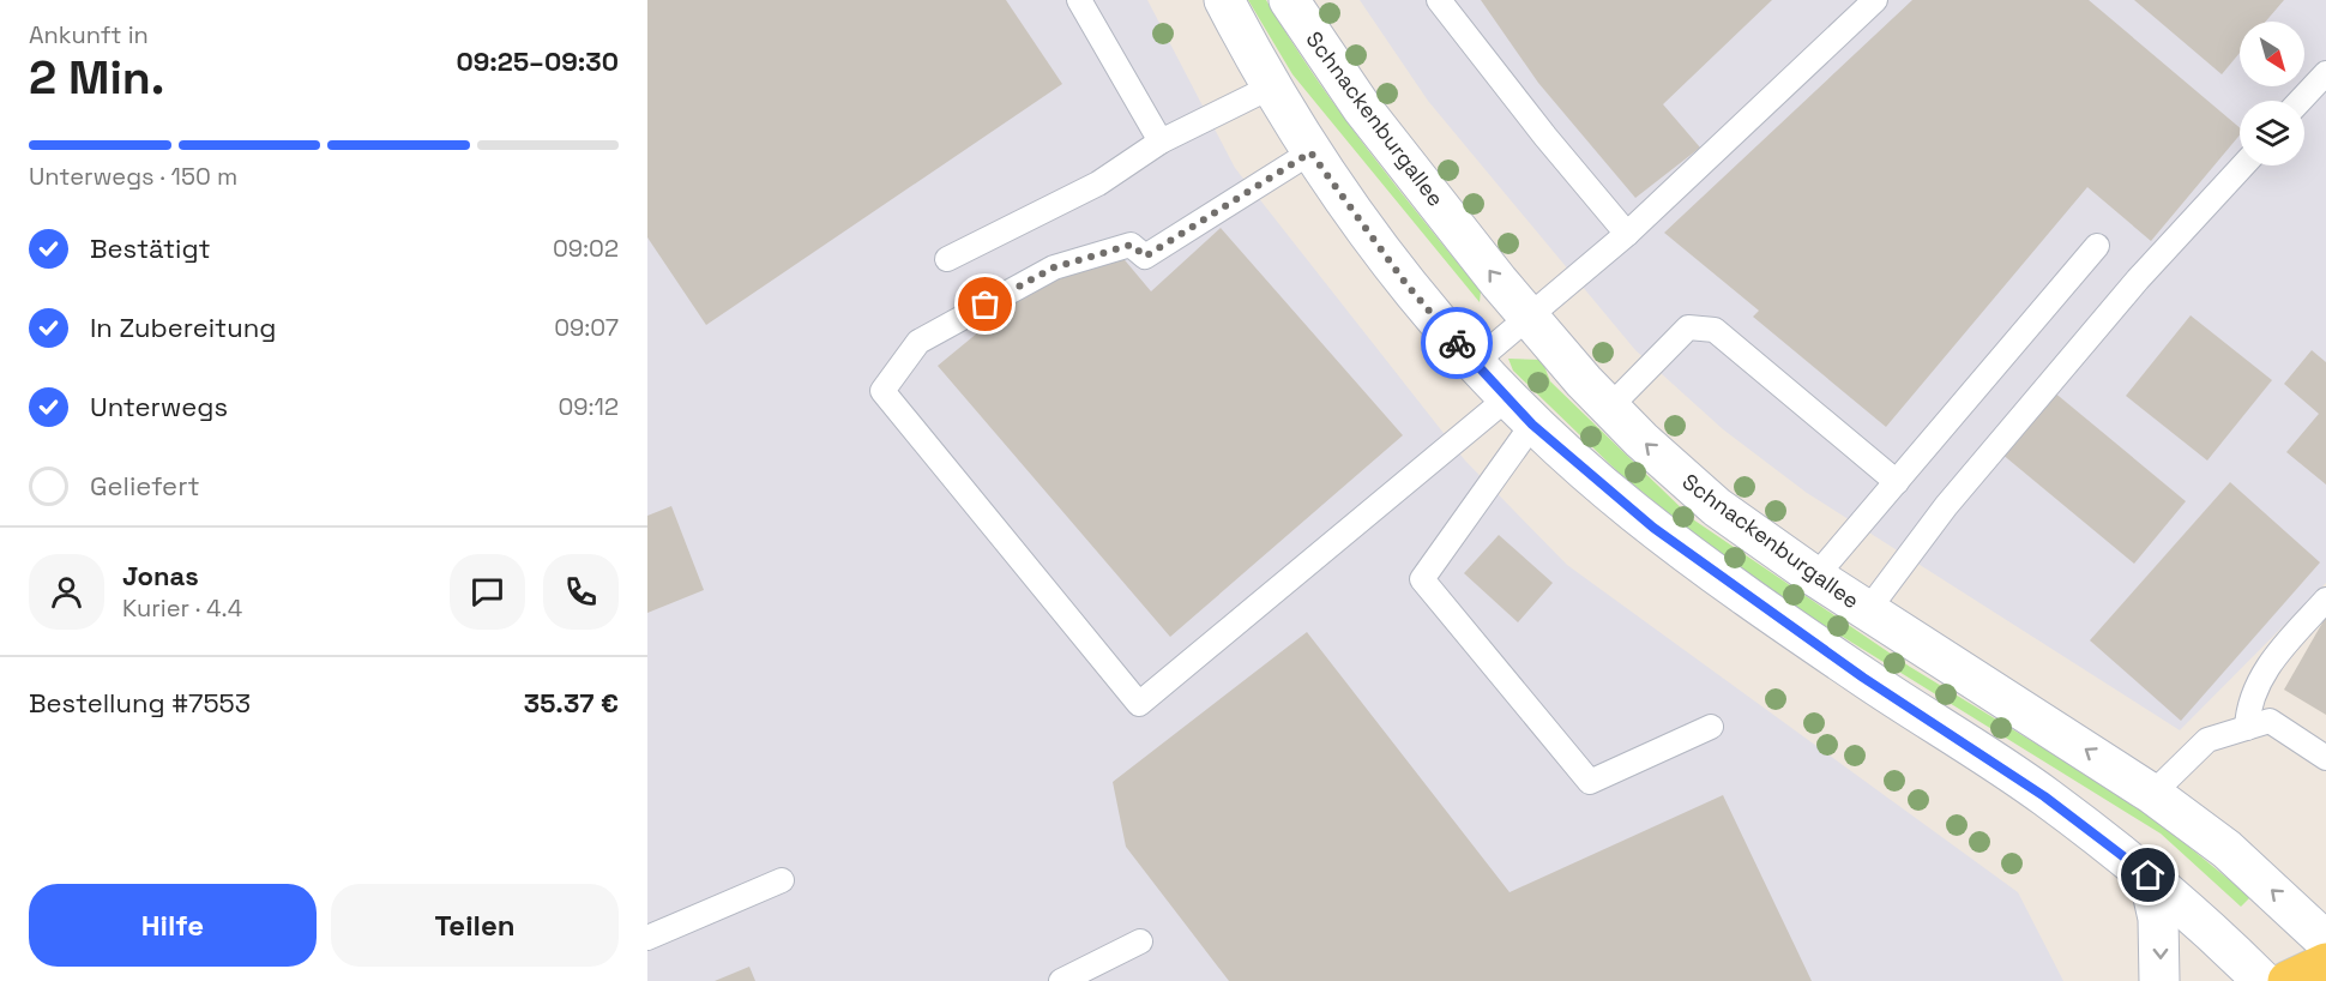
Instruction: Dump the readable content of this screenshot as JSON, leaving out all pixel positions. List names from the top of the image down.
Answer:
{
  "streets": {
    "main road": ["Schnackenburgallee"]
  },
  "north": "bottom right",
  "page": {
    "heading": ["2 Min.", "Ankunft in", "09:25–09:30"],
    "panel": [
      "Jonas",
      "Kurier · 4.4",
      "Bestellung #7553",
      "35.37 €"
    ],
    "bar": "Unterwegs · 150 m",
    "list": [
      ["Bestätigt", "09:02"],
      ["In Zubereitung", "09:07"],
      ["Unterwegs", "09:12"],
      "Geliefert"
    ],
    "buttons": ["Hilfe", "Teilen"]
  }
}
